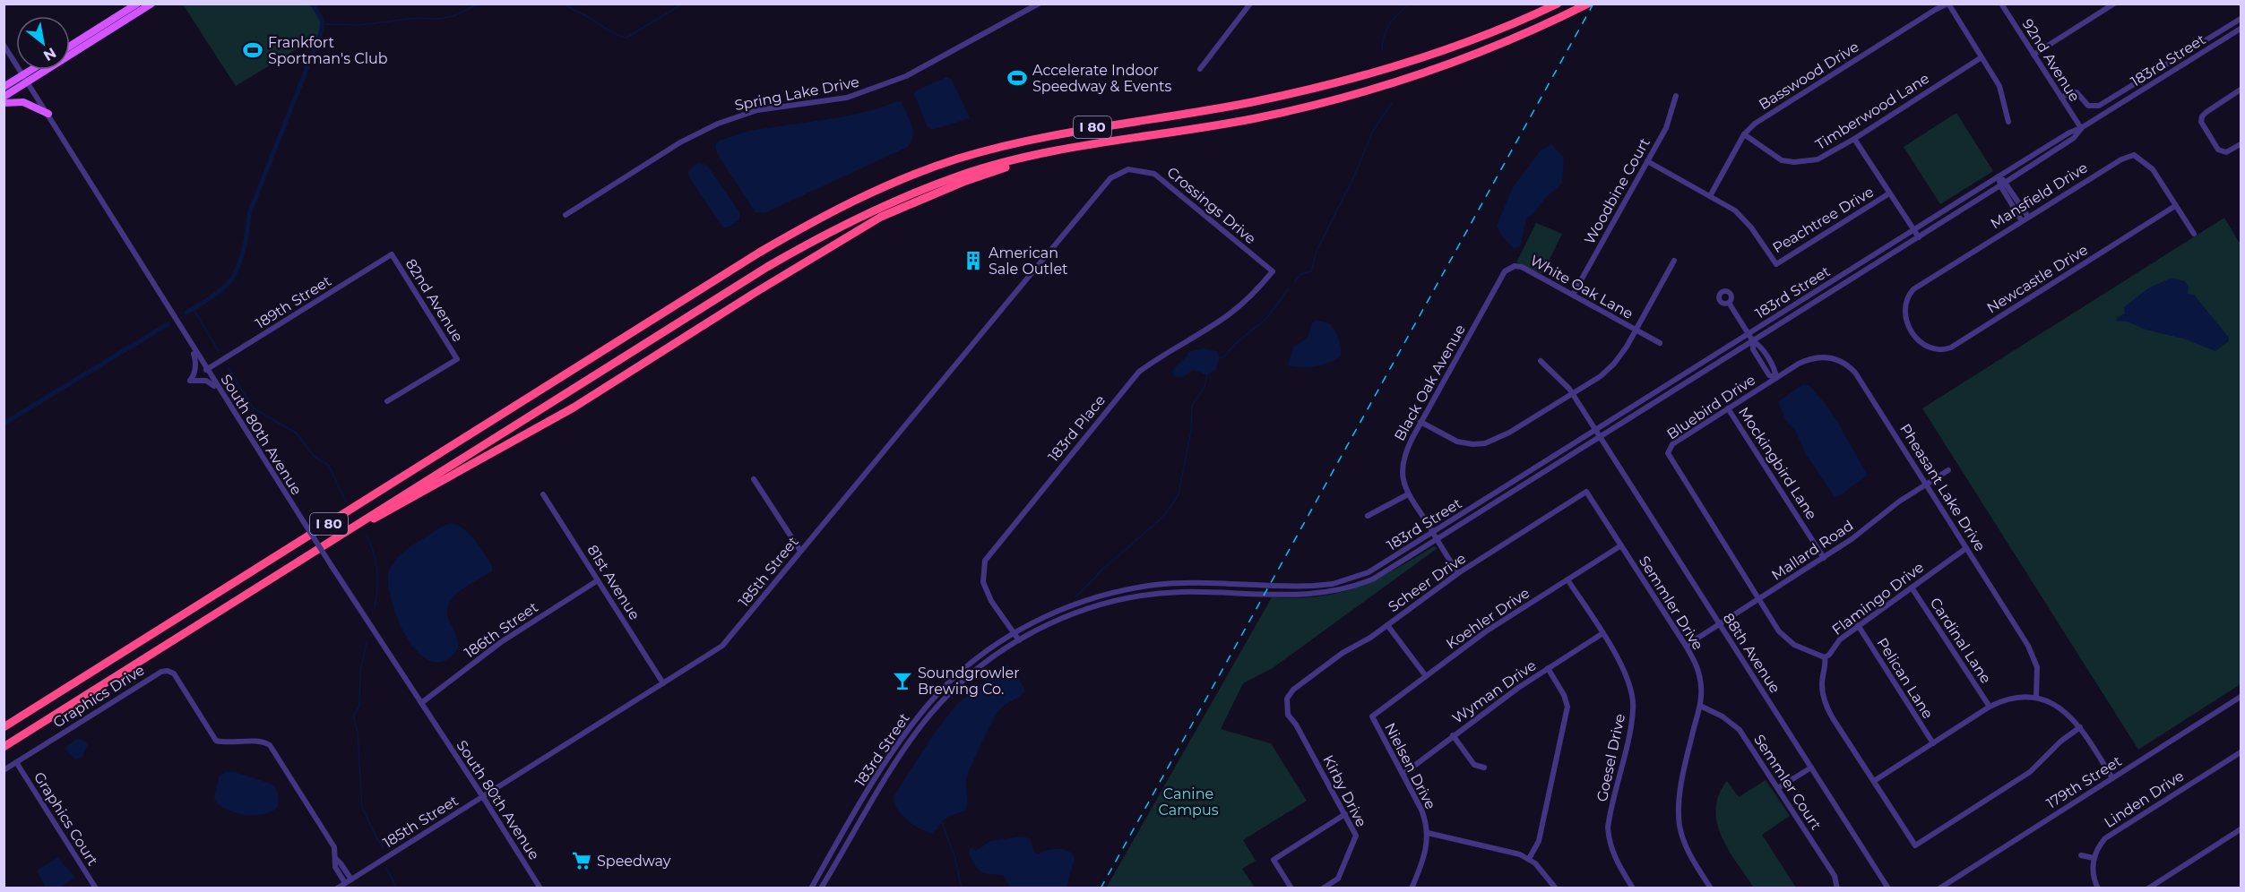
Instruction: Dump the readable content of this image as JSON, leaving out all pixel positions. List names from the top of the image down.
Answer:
{
  "streets": {
    "highway": ["I 80"],
    "street": [
      "92nd Avenue",
      "183rd Street",
      "Basswood Drive",
      "Spring Lake Drive",
      "Timberwood Lane",
      "Woodbine Court",
      "Mansfield Drive",
      "Crossings Drive",
      "Peachtree Drive",
      "Newcastle Drive",
      "White Oak Lane",
      "82nd Avenue",
      "189th Street",
      "Black Oak Avenue",
      "Bluebird Drive",
      "183rd Place",
      "South 80th Avenue",
      "Mockingbird Lane",
      "Pheasant Lake Drive",
      "Mallard Road",
      "185th Street",
      "81st Avenue",
      "Scheer Drive",
      "Flamingo Drive",
      "Semmler Drive",
      "Koehler Drive",
      "186th Street",
      "Cardinal Lane",
      "88th Avenue",
      "Pelican Lane",
      "Wyman Drive",
      "Graphics Drive",
      "Goesel Drive",
      "Nielsen Drive",
      "Semmler Court",
      "179th Street",
      "Kirby Drive",
      "Linden Drive",
      "Graphics Court"
    ]
  },
  "crossings": [
    ["92nd Avenue", "183rd Street"],
    ["183rd Street", "Black Oak Avenue"],
    ["183rd Street", "183rd Place"],
    ["183rd Street", "88th Avenue"],
    ["Basswood Drive", "Timberwood Lane"],
    ["Basswood Drive", "Peachtree Drive"],
    ["Woodbine Court", "Peachtree Drive"],
    ["Woodbine Court", "White Oak Lane"],
    ["Mansfield Drive", "Newcastle Drive"],
    ["Crossings Drive", "183rd Place"],
    ["Crossings Drive", "185th Street"],
    ["White Oak Lane", "Black Oak Avenue"],
    ["82nd Avenue", "189th Street"],
    ["189th Street", "South 80th Avenue"],
    ["Black Oak Avenue", "Scheer Drive"],
    ["Bluebird Drive", "Mockingbird Lane"],
    ["Bluebird Drive", "Pheasant Lake Drive"],
    ["Bluebird Drive", "Mallard Road"],
    ["South 80th Avenue", "185th Street"],
    ["South 80th Avenue", "186th Street"],
    ["Mockingbird Lane", "Mallard Road"],
    ["Pheasant Lake Drive", "Mallard Road"],
    ["Pheasant Lake Drive", "Flamingo Drive"],
    ["Mallard Road", "Semmler Drive"],
    ["Mallard Road", "88th Avenue"],
    ["185th Street", "81st Avenue"],
    ["185th Street", "Graphics Drive"],
    ["81st Avenue", "186th Street"],
    ["Scheer Drive", "Semmler Drive"],
    ["Scheer Drive", "Kirby Drive"],
    ["Flamingo Drive", "Cardinal Lane"],
    ["Flamingo Drive", "Pelican Lane"],
    ["Semmler Drive", "Koehler Drive"],
    ["Semmler Drive", "Semmler Court"],
    ["Koehler Drive", "Goesel Drive"],
    ["Koehler Drive", "Nielsen Drive"],
    ["Wyman Drive", "Goesel Drive"],
    ["Wyman Drive", "Nielsen Drive"],
    ["Graphics Drive", "Graphics Court"]
  ],
  "parks": ["Canine Campus"],
  "places": {
    "sports": ["Frankfort Sportman's Club", "Accelerate Indoor Speedway & Events"],
    "building": ["American Sale Outlet"],
    "bar": ["Soundgrowler Brewing Co."],
    "supermarket": ["Speedway"]
  },
  "north": "bottom right"
}
